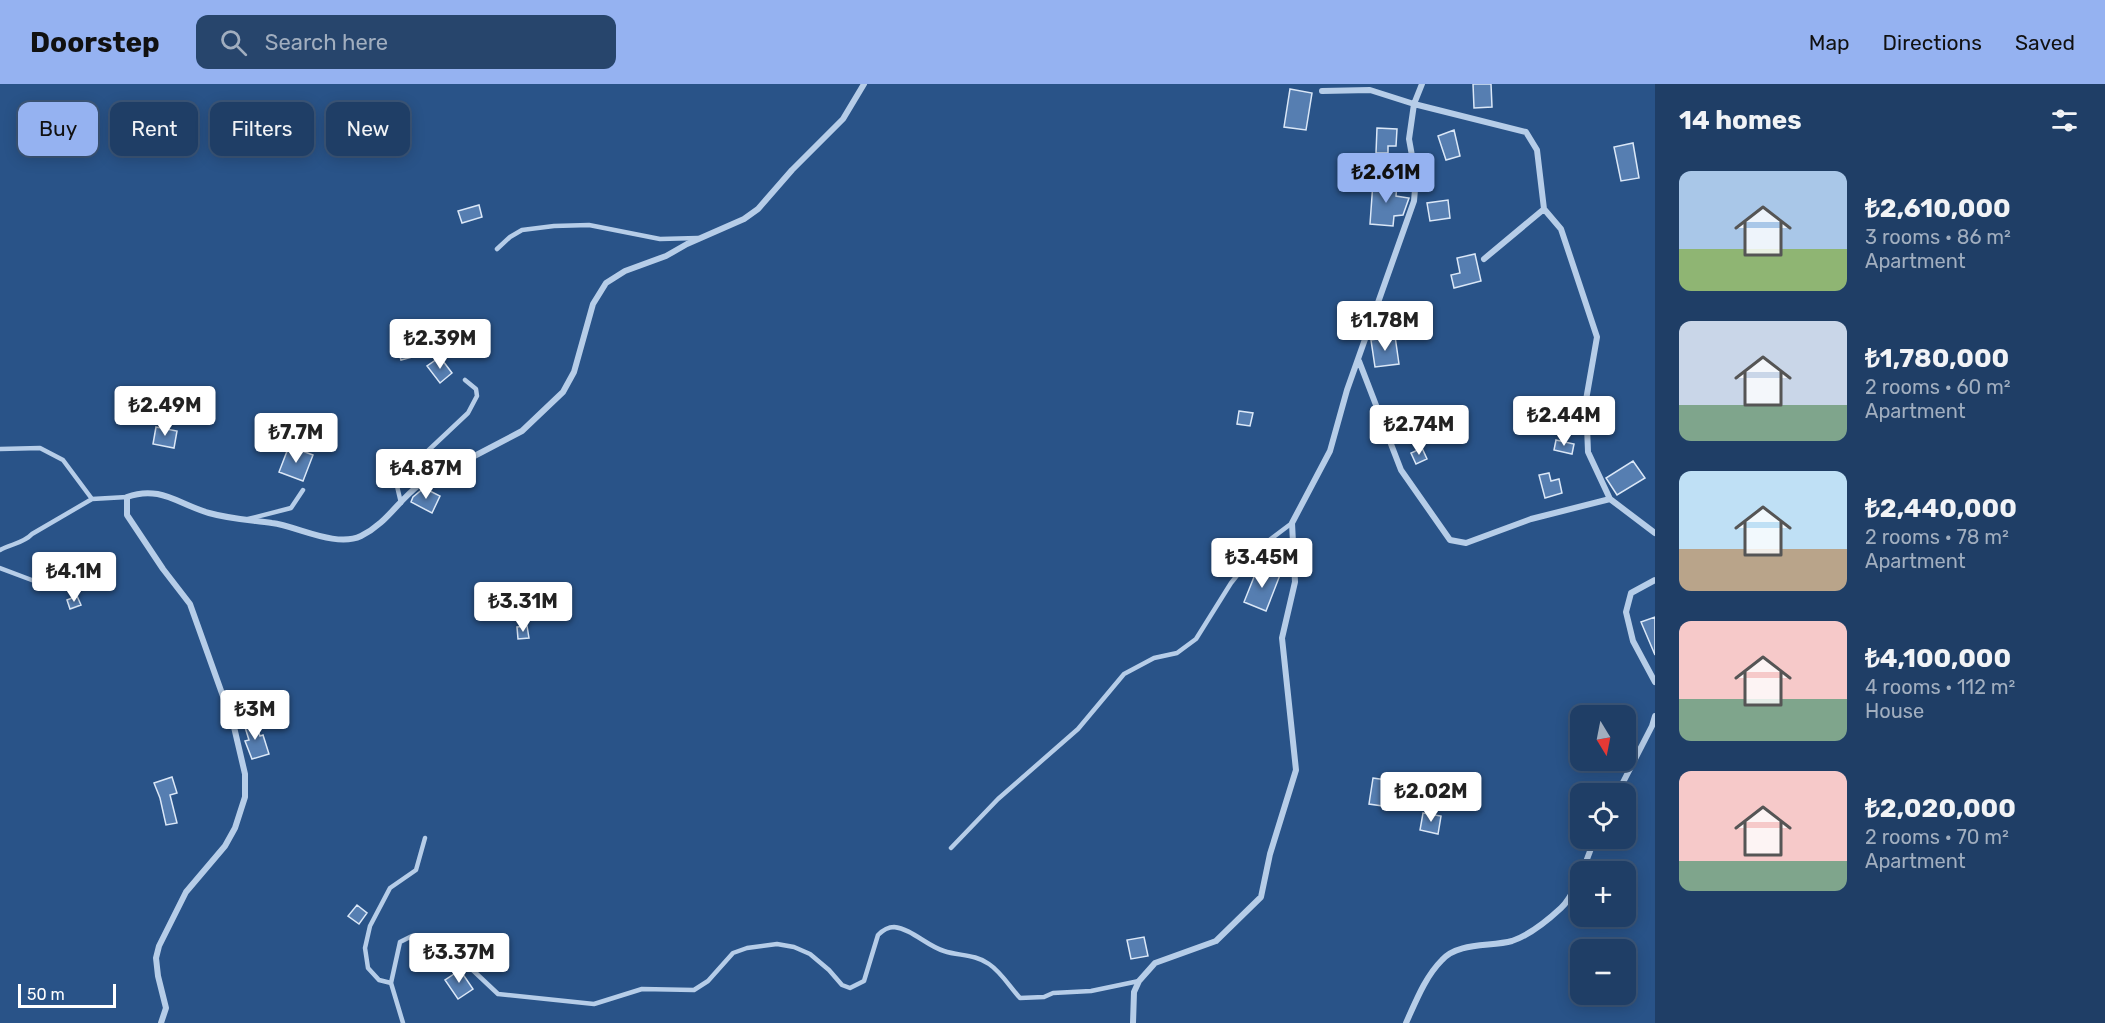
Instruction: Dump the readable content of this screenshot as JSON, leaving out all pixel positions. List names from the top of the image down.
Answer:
{
  "scale_bar": "50 m",
  "north": "bottom",
  "page": {
    "header": "Doorstep",
    "search": "Search here",
    "nav": ["Map", "Directions", "Saved"],
    "heading": "14 homes",
    "chip": [
      "Buy",
      "Rent",
      "Filters",
      "New"
    ],
    "price": [
      "₺2.61M",
      "₺1.78M",
      "₺2.39M",
      "₺2.49M",
      "₺2.44M",
      "₺2.74M",
      "₺7.7M",
      "₺4.87M",
      "₺3.45M",
      "₺4.1M",
      "₺3.31M",
      "₺3M",
      "₺2.02M",
      "₺3.37M"
    ],
    "list": [
      {
        "name": "₺2,610,000",
        "note": "3 rooms · 86 m² · Apartment"
      },
      {
        "name": "₺1,780,000",
        "note": "2 rooms · 60 m² · Apartment"
      },
      {
        "name": "₺2,440,000",
        "note": "2 rooms · 78 m² · Apartment"
      },
      {
        "name": "₺4,100,000",
        "note": "4 rooms · 112 m² · House"
      },
      {
        "name": "₺2,020,000",
        "note": "2 rooms · 70 m² · Apartment"
      }
    ],
    "map_buttons": ["+", "−"],
    "scale": "50 m"
  }
}
